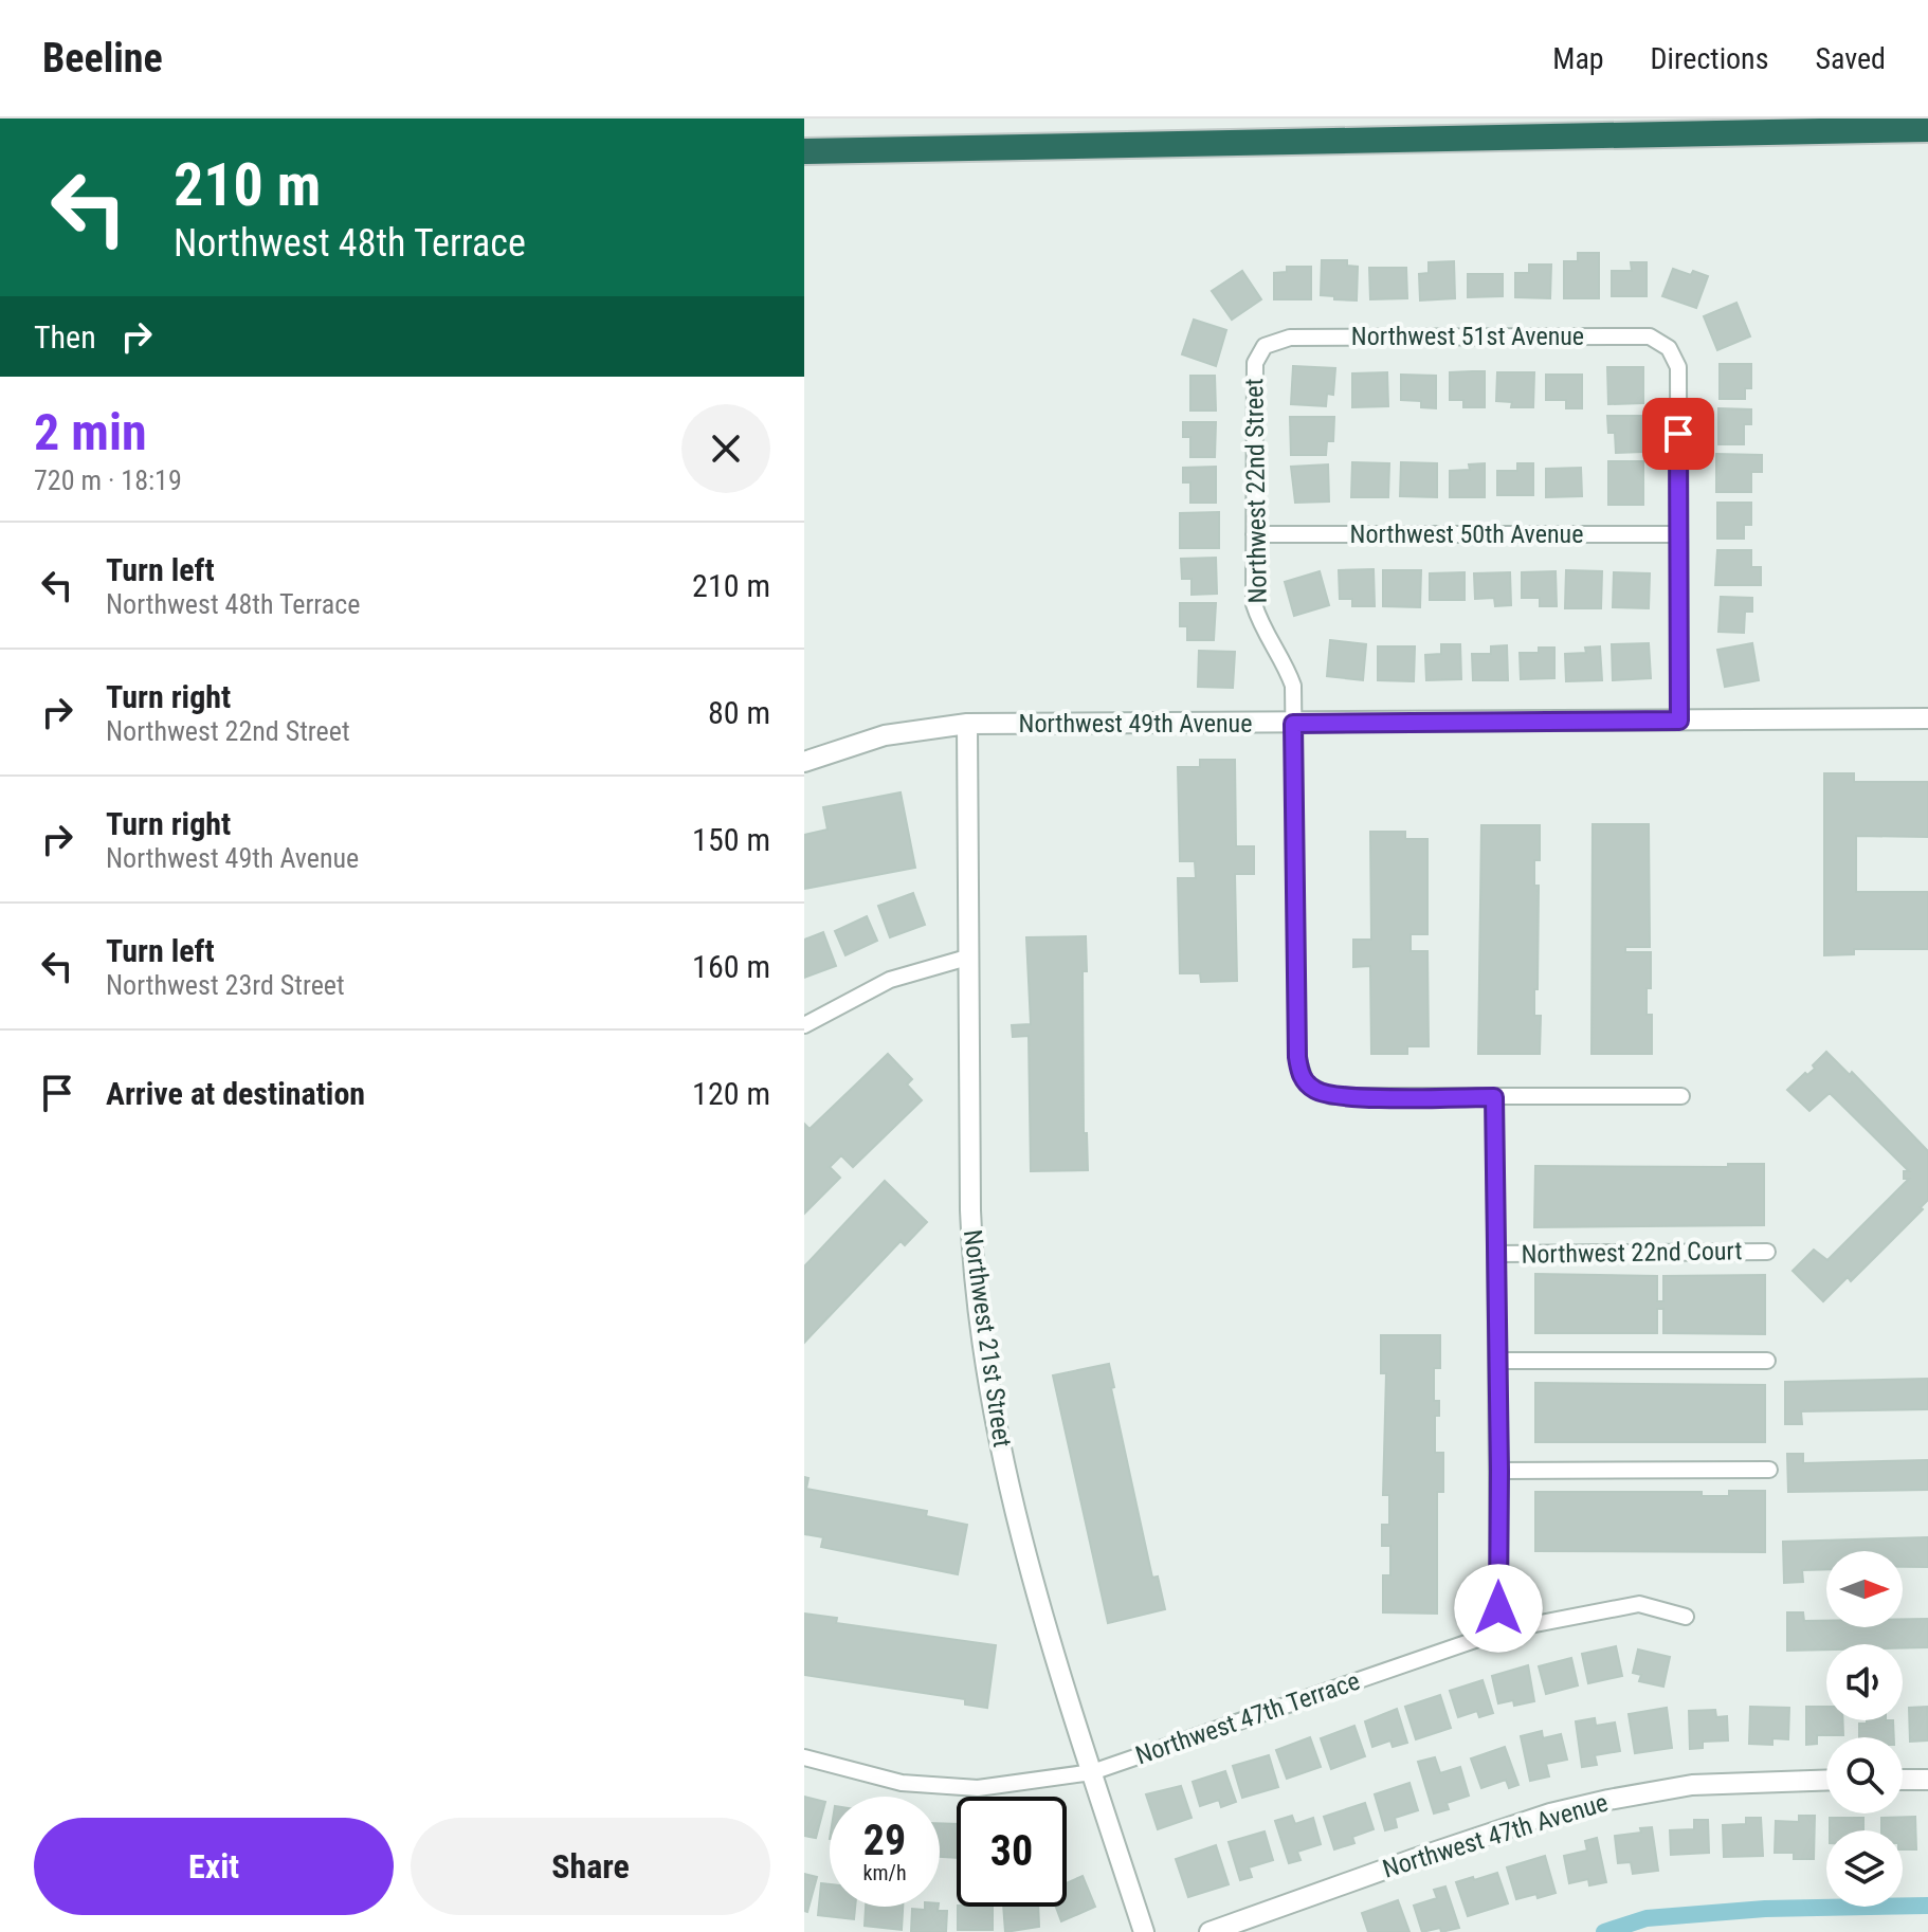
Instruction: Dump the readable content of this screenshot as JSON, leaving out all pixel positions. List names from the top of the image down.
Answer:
{
  "streets": {
    "street": [
      "Northwest 51st Avenue",
      "Northwest 22nd Street",
      "Northwest 50th Avenue",
      "Northwest 49th Avenue",
      "Northwest 22nd Court",
      "Northwest 21st Street",
      "Northwest 47th Terrace",
      "Northwest 47th Avenue"
    ]
  },
  "crossings": [
    ["Northwest 51st Avenue", "Northwest 22nd Street"],
    ["Northwest 51st Avenue", "Northwest 50th Avenue"],
    ["Northwest 22nd Street", "Northwest 50th Avenue"],
    ["Northwest 22nd Street", "Northwest 49th Avenue"],
    ["Northwest 22nd Street", "Northwest 22nd Court"],
    ["Northwest 49th Avenue", "Northwest 21st Street"],
    ["Northwest 22nd Court", "Northwest 47th Terrace"],
    ["Northwest 21st Street", "Northwest 47th Terrace"]
  ],
  "north": "right",
  "page": {
    "header": "Beeline",
    "nav": ["Map", "Directions", "Saved"],
    "turn": ["210 m", "Northwest 48th Terrace"],
    "then": "Then",
    "heading": ["2 min", "720 m · 18:19"],
    "list": [
      {
        "name": "Turn left",
        "note": "Northwest 48th Terrace",
        "value": "210 m"
      },
      {
        "name": "Turn right",
        "note": "Northwest 22nd Street",
        "value": "80 m"
      },
      {
        "name": "Turn right",
        "note": "Northwest 49th Avenue",
        "value": "150 m"
      },
      {
        "name": "Turn left",
        "note": "Northwest 23rd Street",
        "value": "160 m"
      },
      {
        "name": "Arrive at destination",
        "value": "120 m"
      }
    ],
    "speed": "29 km/h",
    "limit": "30",
    "buttons": ["Exit", "Share"]
  }
}
